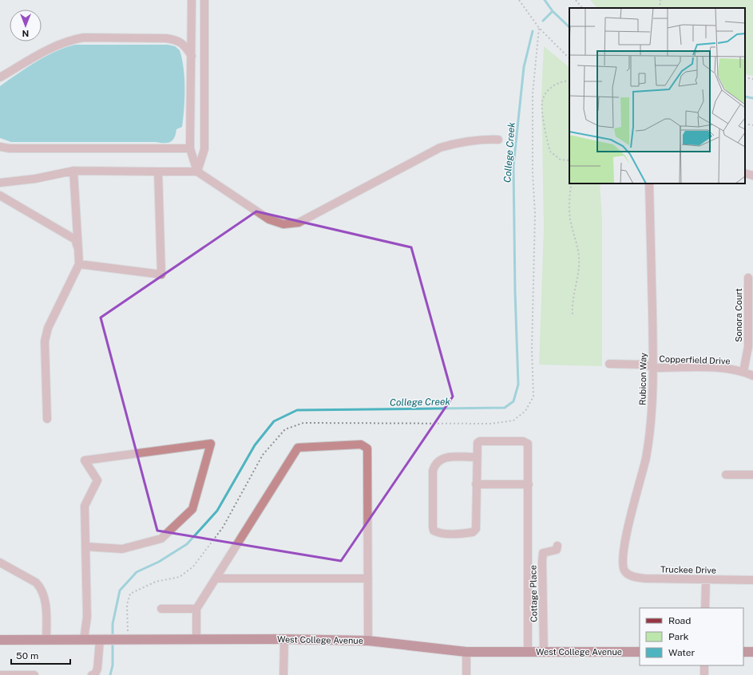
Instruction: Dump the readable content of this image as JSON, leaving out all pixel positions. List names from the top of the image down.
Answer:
{
  "streets": {
    "main road": ["West College Avenue"],
    "street": [
      "Sonora Court",
      "Copperfield Drive",
      "Rubicon Way",
      "Truckee Drive",
      "Cottage Place"
    ]
  },
  "crossings": [
    ["Sonora Court", "Copperfield Drive"],
    ["Copperfield Drive", "Rubicon Way"],
    ["Rubicon Way", "Truckee Drive"],
    ["Cottage Place", "West College Avenue"]
  ],
  "water": ["College Creek"],
  "legend": ["Road", "Park", "Water"],
  "scale_bar": "50 m",
  "north": "bottom"
}
